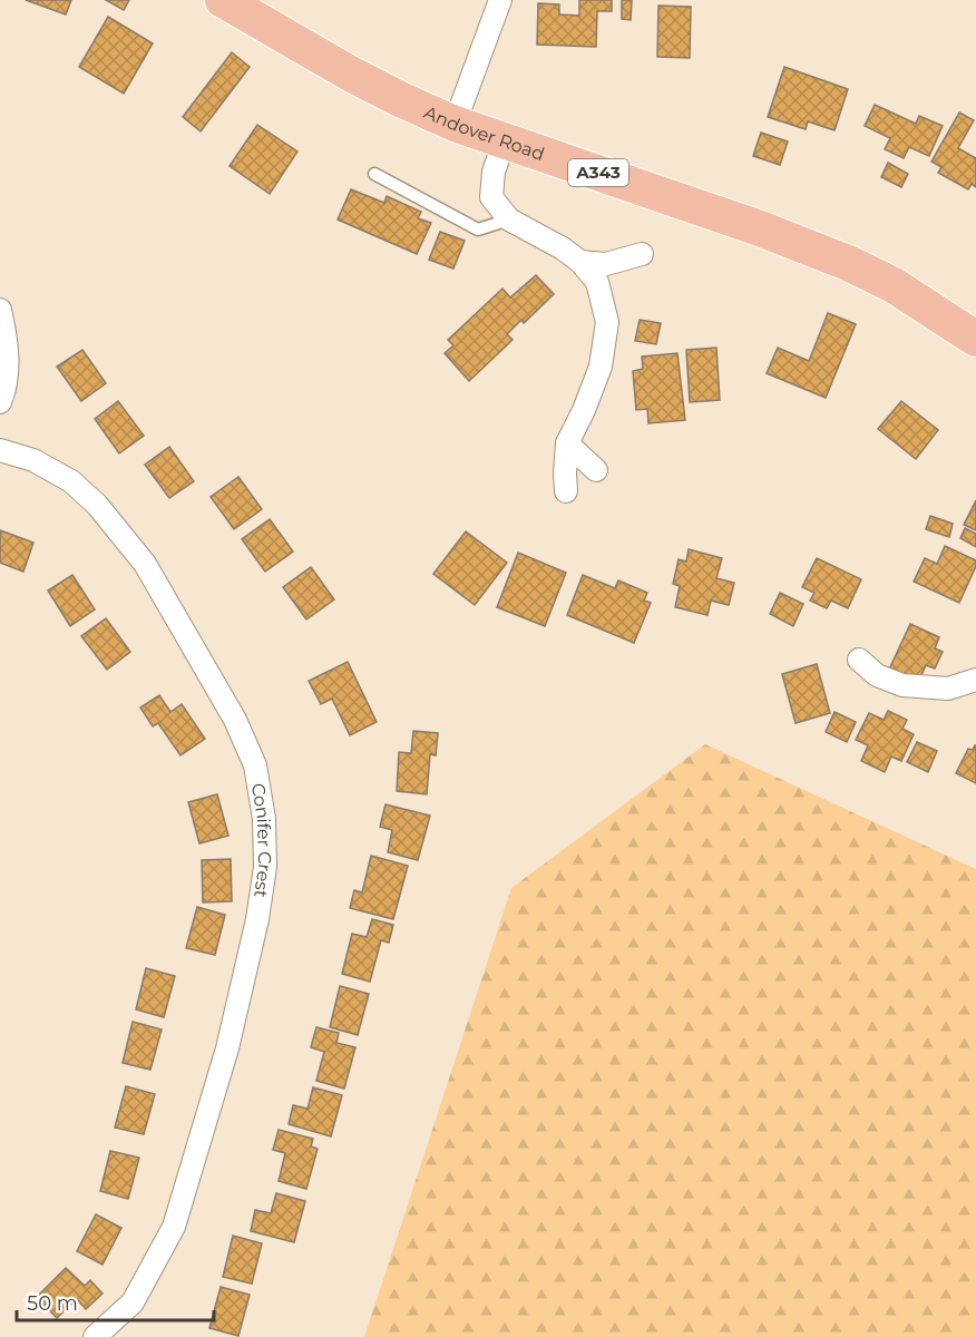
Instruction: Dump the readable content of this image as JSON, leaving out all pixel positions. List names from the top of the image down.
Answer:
{
  "streets": {
    "main road": ["Andover Road", "A343"],
    "street": ["Conifer Crest"]
  },
  "scale_bar": "50 m"
}
